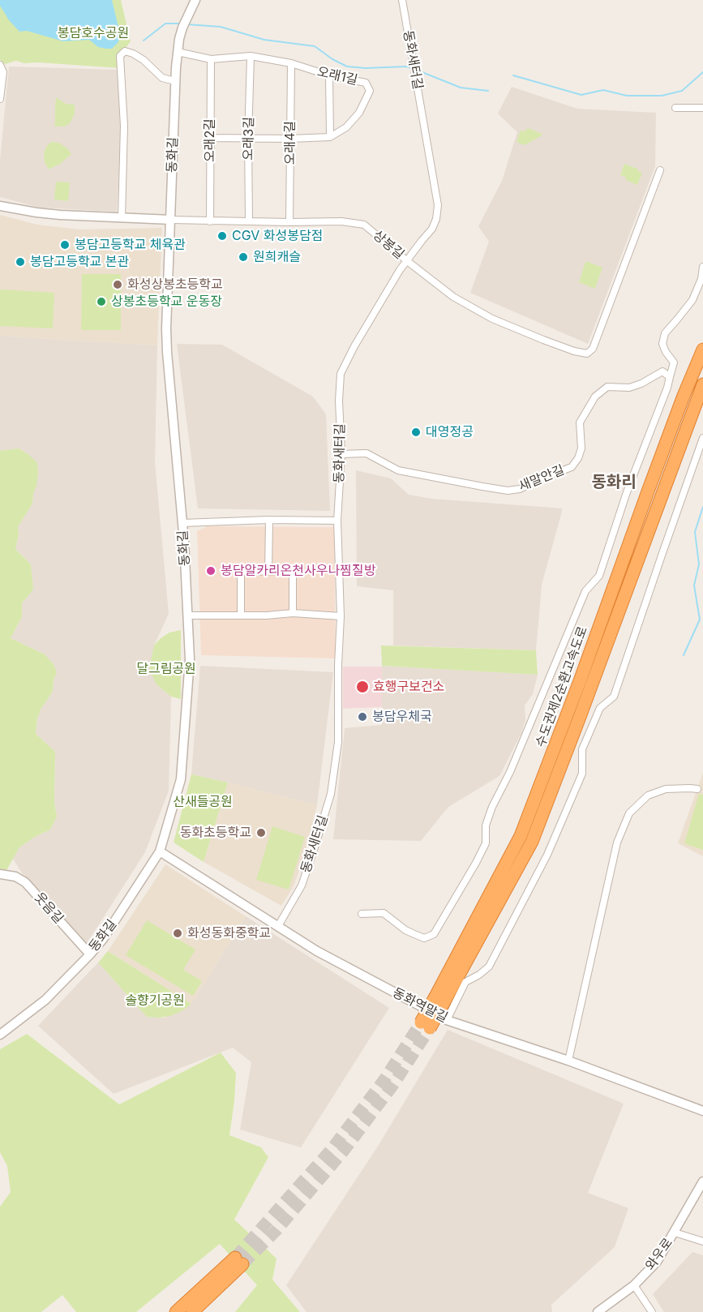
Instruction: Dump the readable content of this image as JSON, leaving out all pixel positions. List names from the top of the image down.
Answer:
{
  "streets": {
    "highway": ["수도권제2순환고속도로"],
    "street": [
      "동화새터길",
      "오래1길",
      "오래3길",
      "오래2길",
      "오래4길",
      "동화길",
      "상봉길",
      "새말안길",
      "웃음길",
      "동화역말길",
      "와우로"
    ]
  },
  "crossings": [
    ["동화새터길", "상봉길"],
    ["동화새터길", "새말안길"],
    ["동화새터길", "동화역말길"],
    ["오래1길", "오래3길"],
    ["오래1길", "오래2길"],
    ["오래1길", "오래4길"],
    ["오래1길", "동화길"],
    ["오래3길", "상봉길"],
    ["오래2길", "상봉길"],
    ["오래4길", "상봉길"],
    ["동화길", "상봉길"],
    ["동화길", "웃음길"],
    ["동화길", "동화역말길"]
  ],
  "districts": ["동화리"],
  "parks": [
    "봉담호수공원",
    "달그림공원",
    "산새들공원",
    "솔향기공원"
  ],
  "places": [
    "CGV 화성봉담점",
    "봉담고등학교 체육관",
    "원희캐슬",
    "봉담고등학교 본관",
    "화성상봉초등학교",
    "상봉초등학교 운동장",
    "대영정공",
    "봉담알카리온천사우나찜질방",
    "효행구보건소",
    "봉담우체국",
    "동화초등학교",
    "화성동화중학교"
  ]
}
